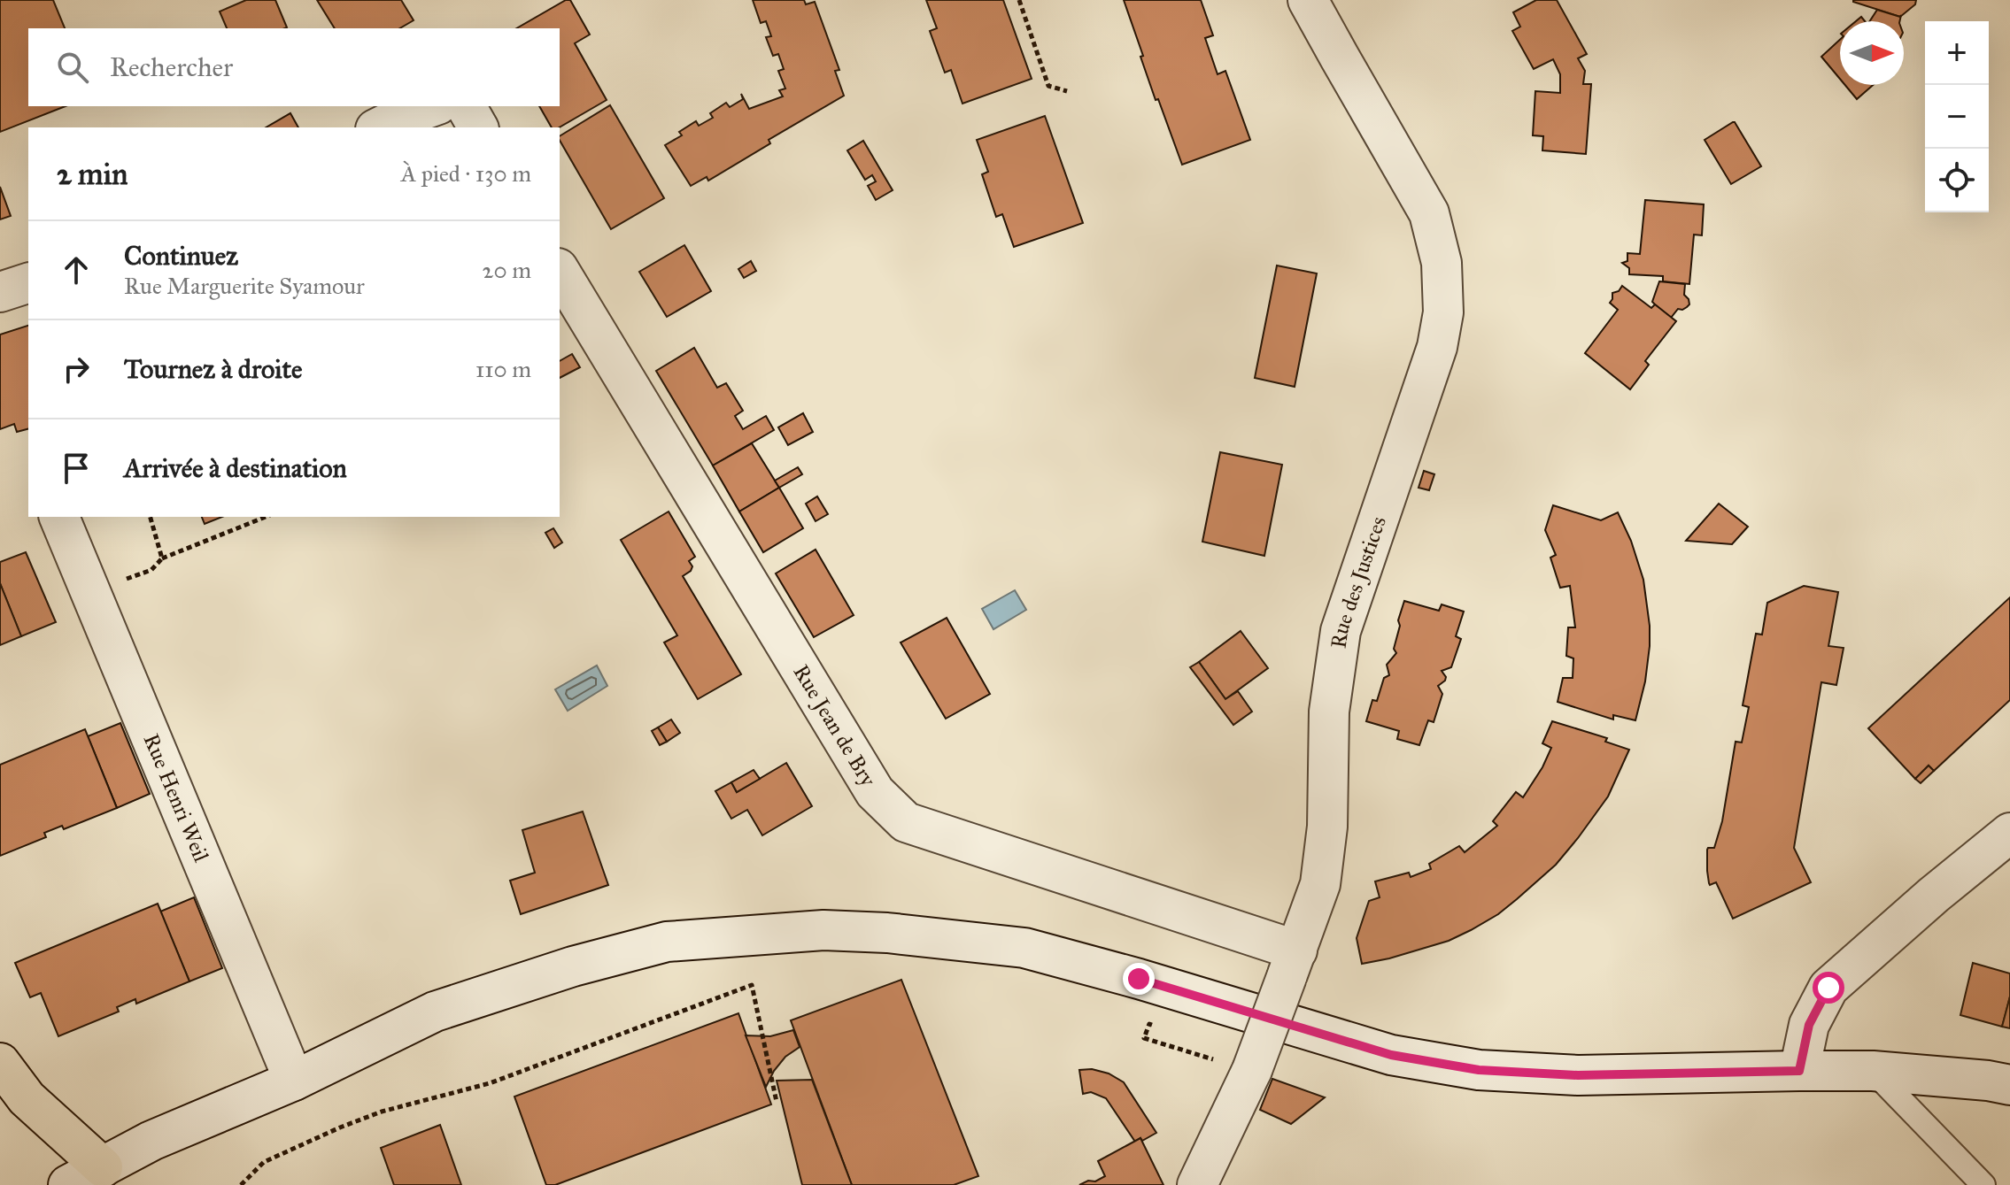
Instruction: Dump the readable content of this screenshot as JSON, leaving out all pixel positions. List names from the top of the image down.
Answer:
{
  "streets": {
    "street": ["Rue des Justices", "Rue Jean de Bry", "Rue Henri Weil"]
  },
  "crossings": [
    ["Rue des Justices", "Rue Jean de Bry"]
  ],
  "north": "right",
  "page": {
    "map_buttons": ["+", "−"],
    "search": "Rechercher",
    "heading": ["2 min", "À pied · 130 m"],
    "list": [
      ["Continuez", "Rue Marguerite Syamour", "20 m"],
      ["Tournez à droite", "110 m"],
      "Arrivée à destination"
    ]
  }
}
